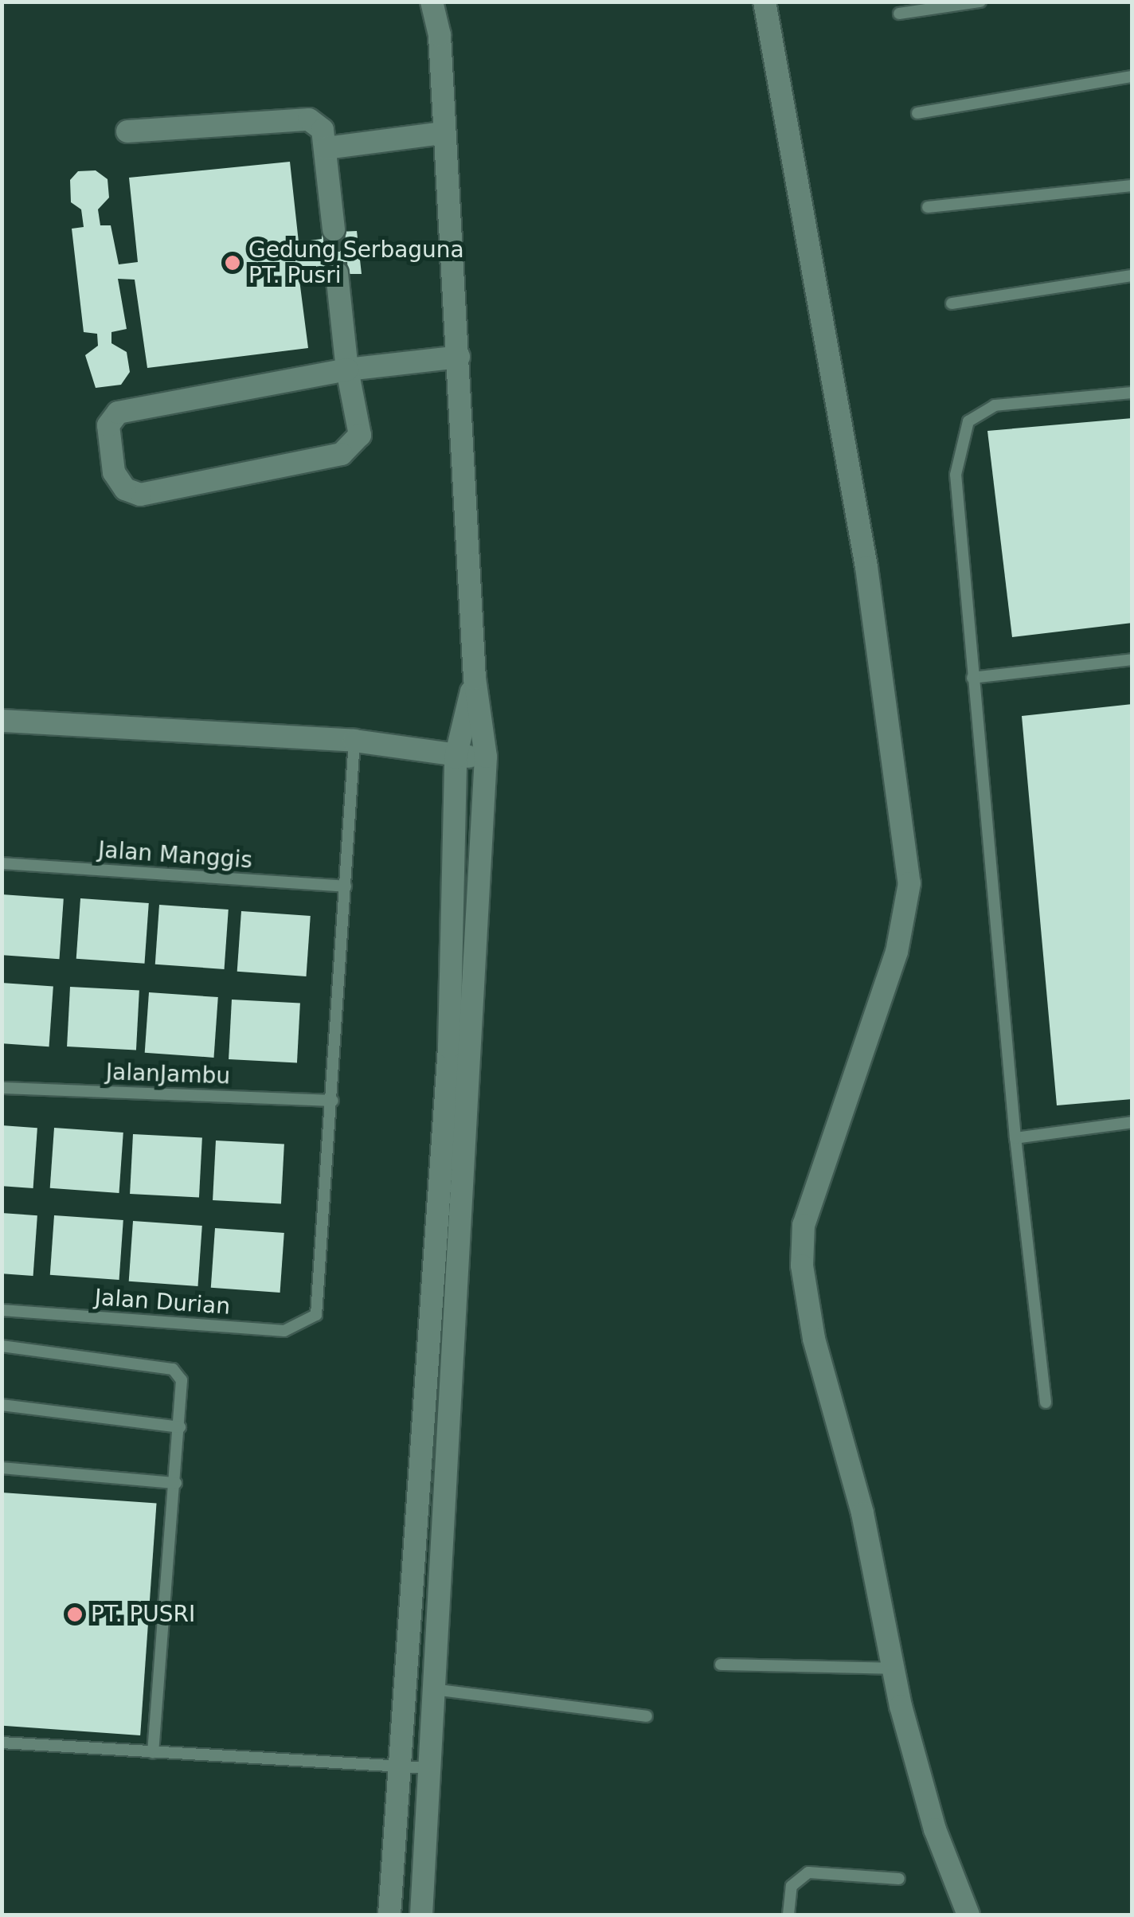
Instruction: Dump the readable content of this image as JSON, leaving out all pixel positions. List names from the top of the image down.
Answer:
{
  "streets": {
    "lane": ["Jalan Manggis", "JalanJambu", "Jalan Durian"]
  },
  "crossings": [
    ["JalanJambu", "Jalan Durian"]
  ],
  "places": ["Gedung Serbaguna PT. Pusri", "PT. PUSRI"]
}
